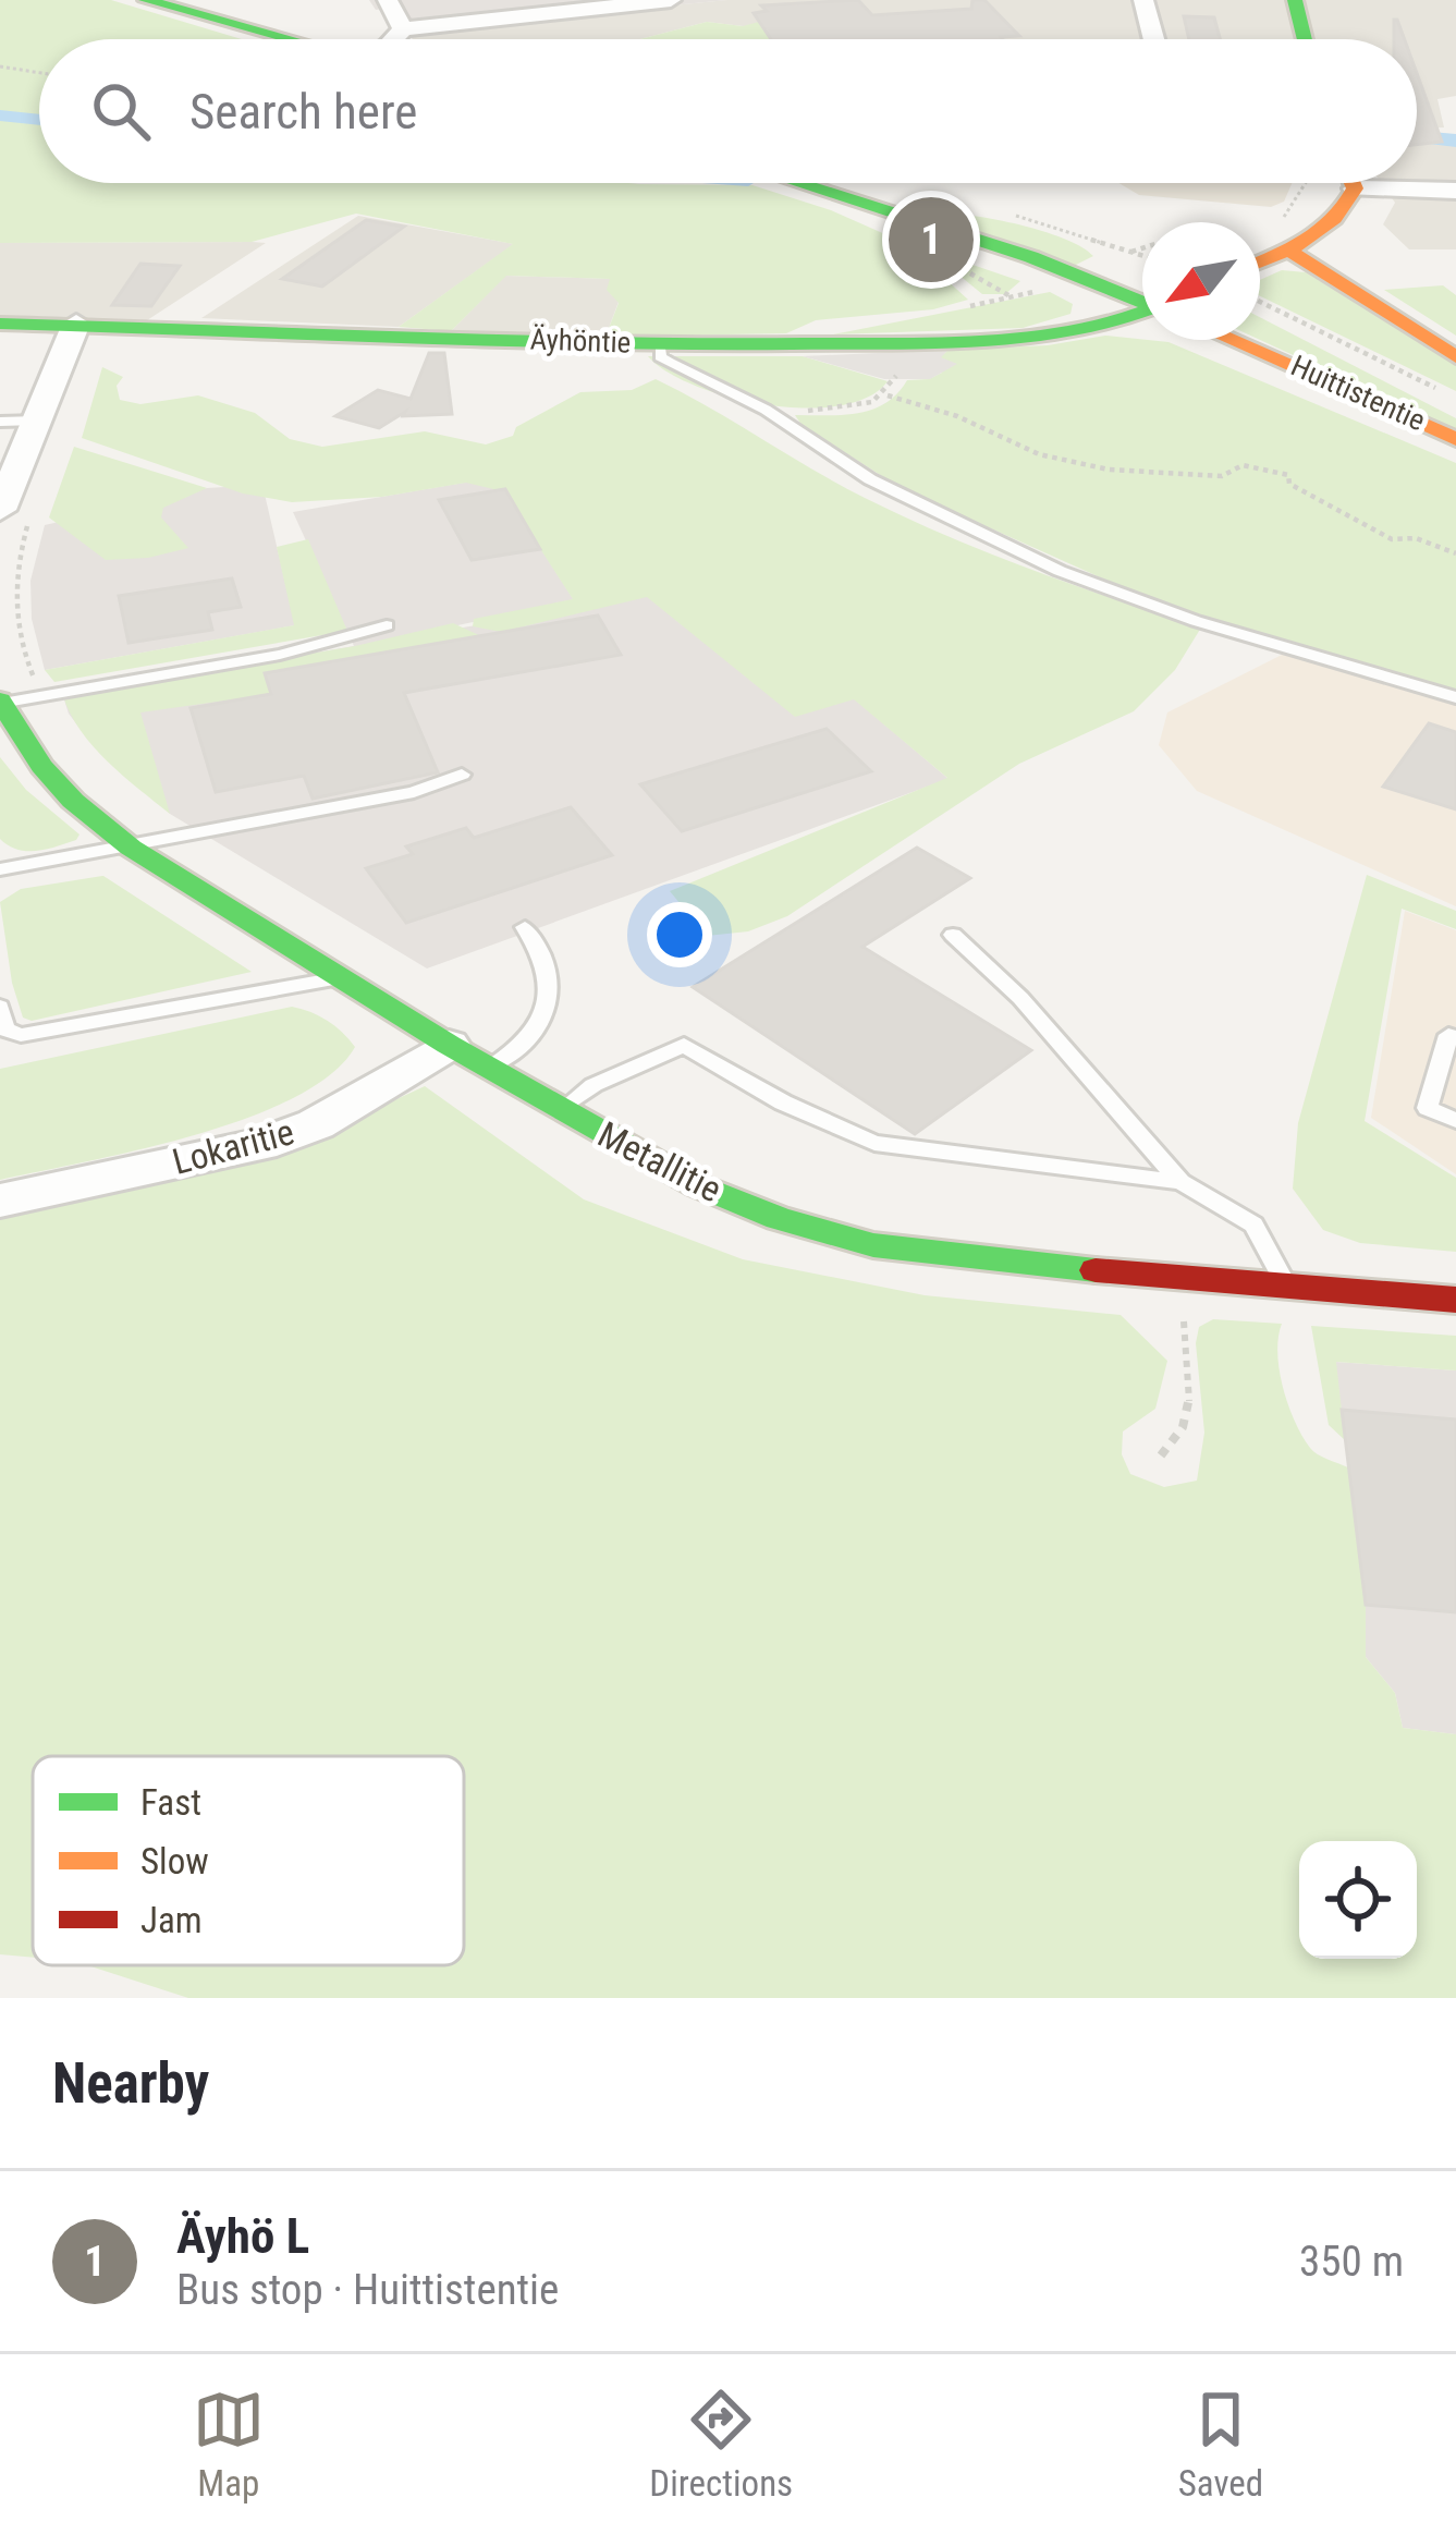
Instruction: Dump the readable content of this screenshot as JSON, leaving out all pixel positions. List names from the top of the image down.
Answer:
{
  "streets": {
    "main road": ["Äyhöntie", "Huittistentie", "Metallitie"],
    "street": ["Lokaritie"]
  },
  "crossings": [
    ["Lokaritie", "Metallitie"]
  ],
  "legend": ["Fast", "Slow", "Jam"],
  "north": "bottom left",
  "page": {
    "search": "Search here",
    "pins": "1",
    "heading": "Nearby",
    "list": [
      {
        "mark": "1",
        "name": "Äyhö L",
        "note": "Bus stop · Huittistentie",
        "value": "350 m"
      }
    ],
    "nav": ["Map", "Directions", "Saved"]
  }
}
